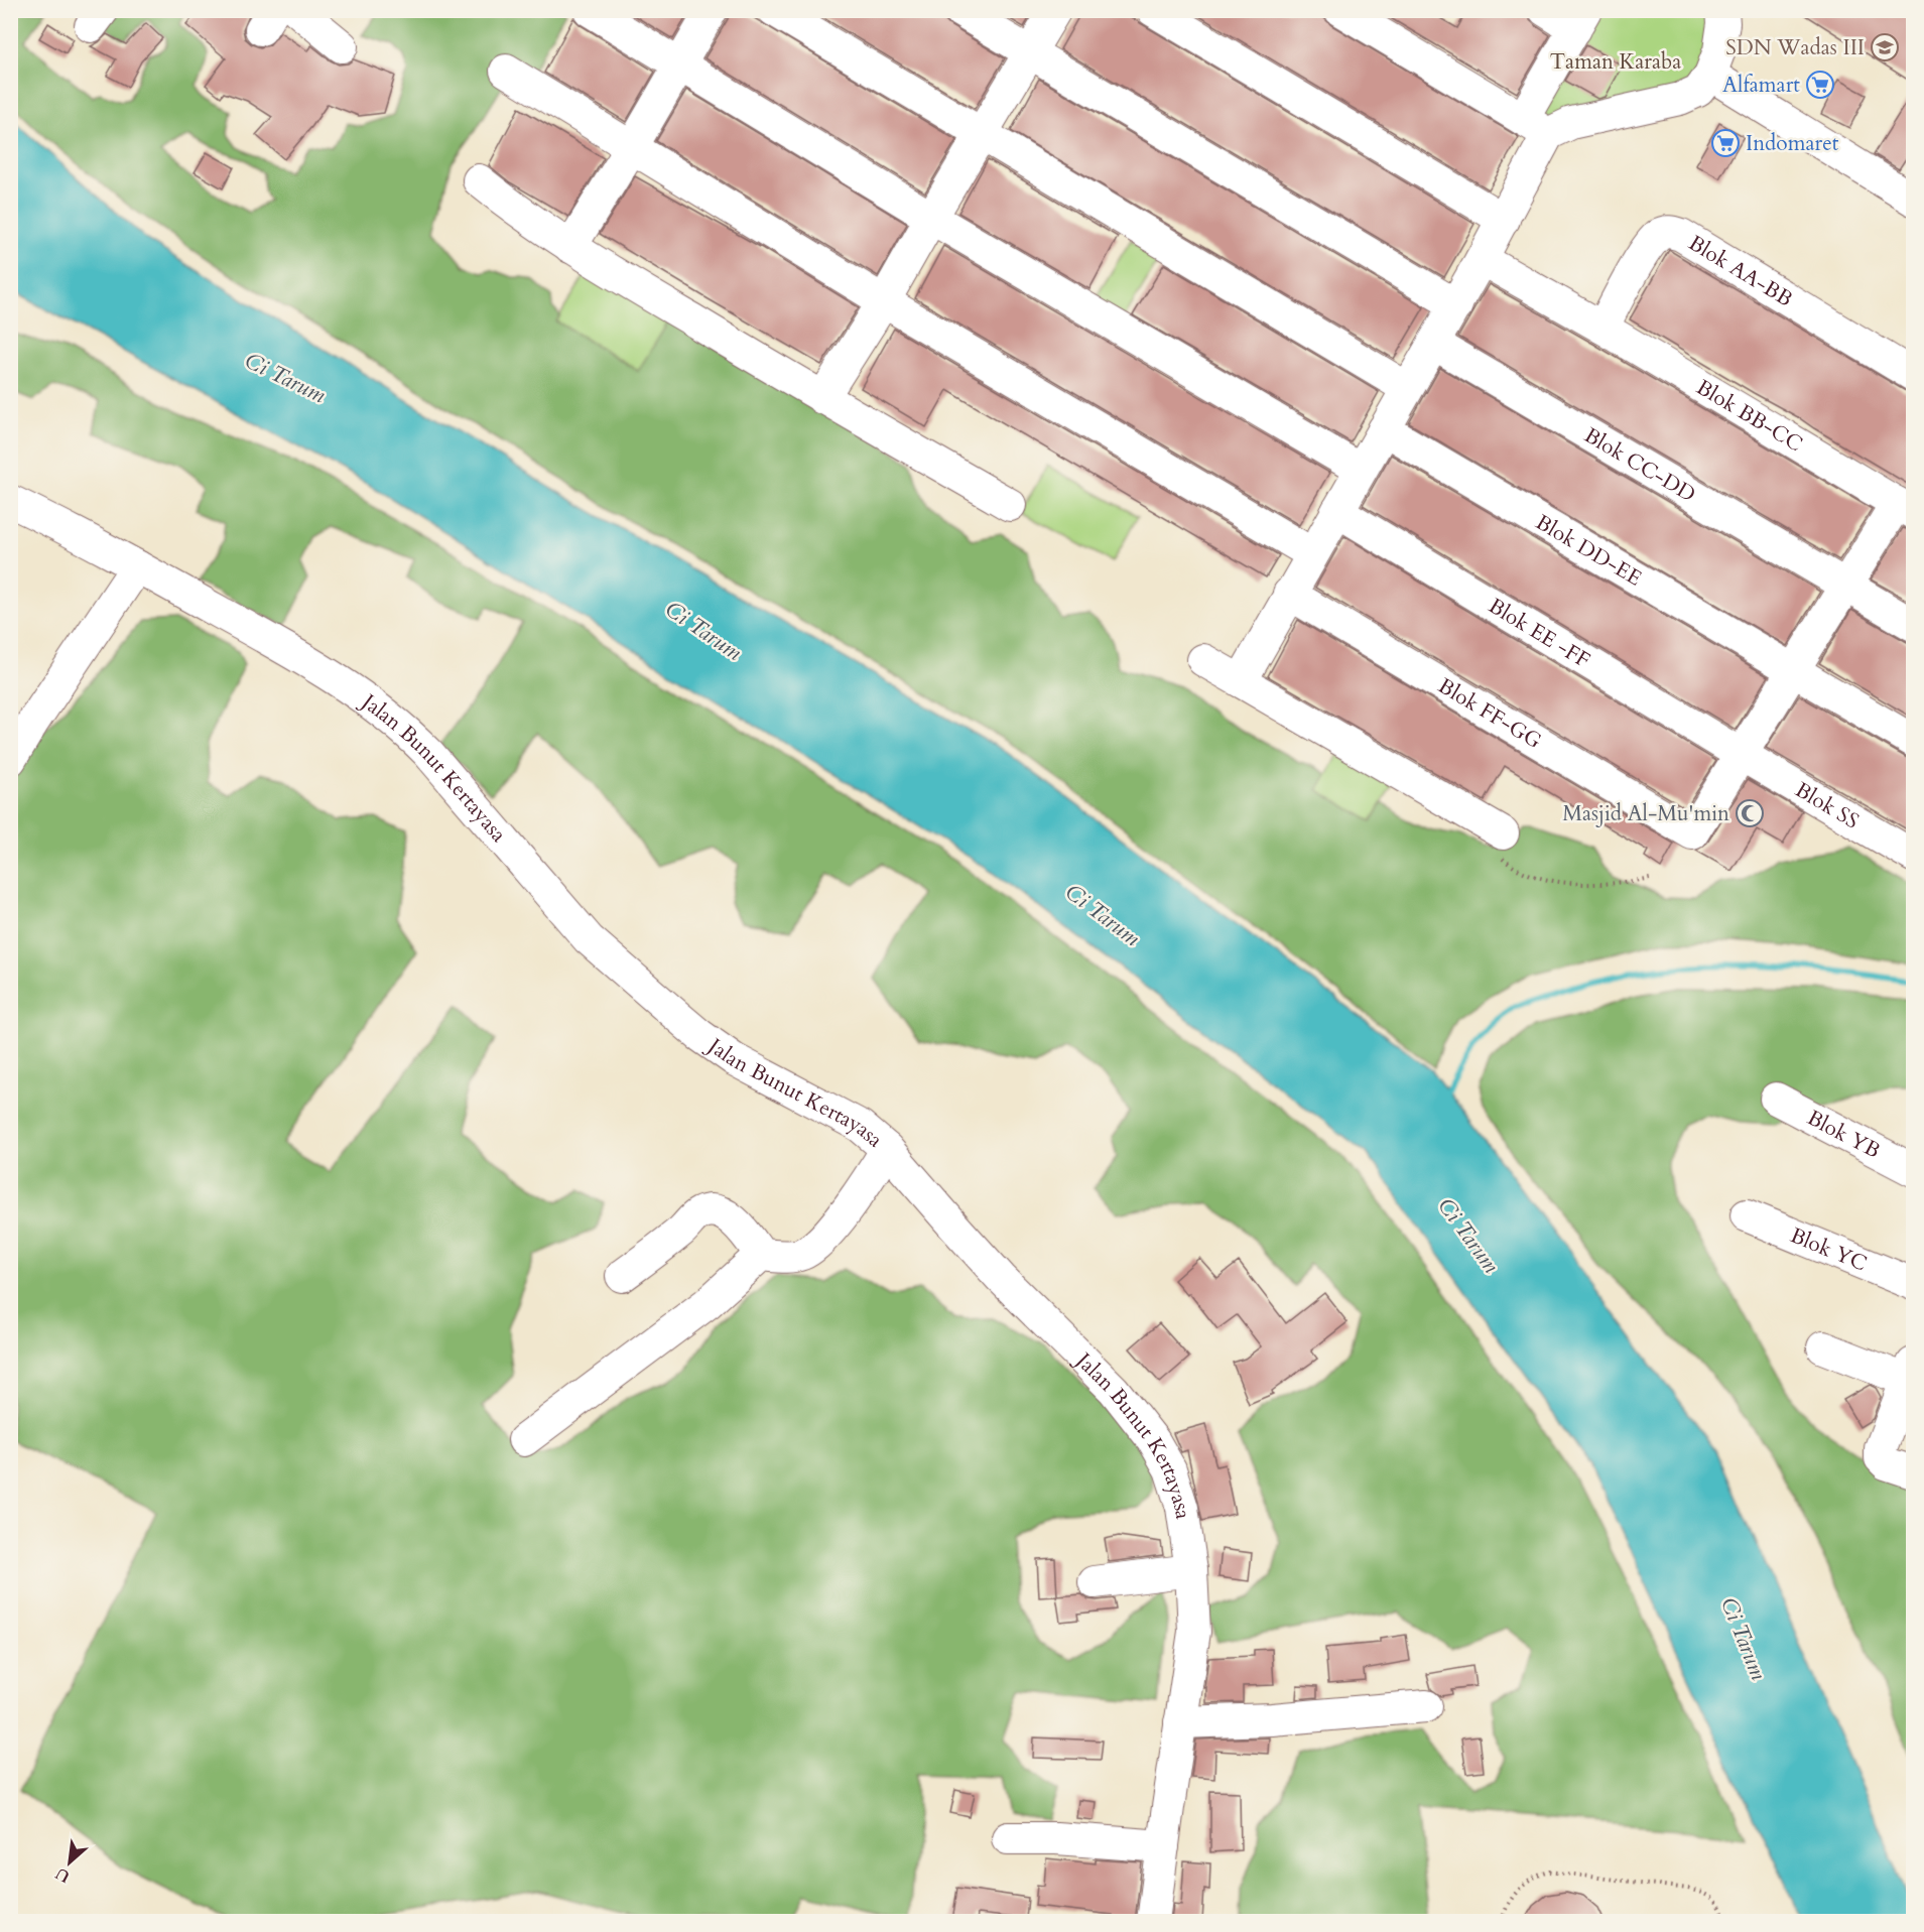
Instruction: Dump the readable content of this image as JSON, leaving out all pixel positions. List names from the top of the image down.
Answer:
{
  "streets": {
    "street": [
      "Blok AA-BB",
      "Blok BB-CC",
      "Blok CC-DD",
      "Blok DD-EE",
      "Blok EE -FF",
      "Blok FF-GG",
      "Jalan Bunut Kertayasa",
      "Blok SS",
      "Blok YB",
      "Blok YC"
    ]
  },
  "crossings": [
    ["Blok AA-BB", "Blok BB-CC"],
    ["Blok EE -FF", "Blok FF-GG"],
    ["Blok EE -FF", "Blok SS"],
    ["Blok FF-GG", "Blok SS"]
  ],
  "water": ["Ci Tarum"],
  "parks": ["Taman Karaba"],
  "places": {
    "school or university": ["SDN Wadas III"],
    "supermarket": ["Alfamart", "Indomaret"],
    "mosque": ["Masjid Al-Mu'min"]
  },
  "north": "bottom left"
}
